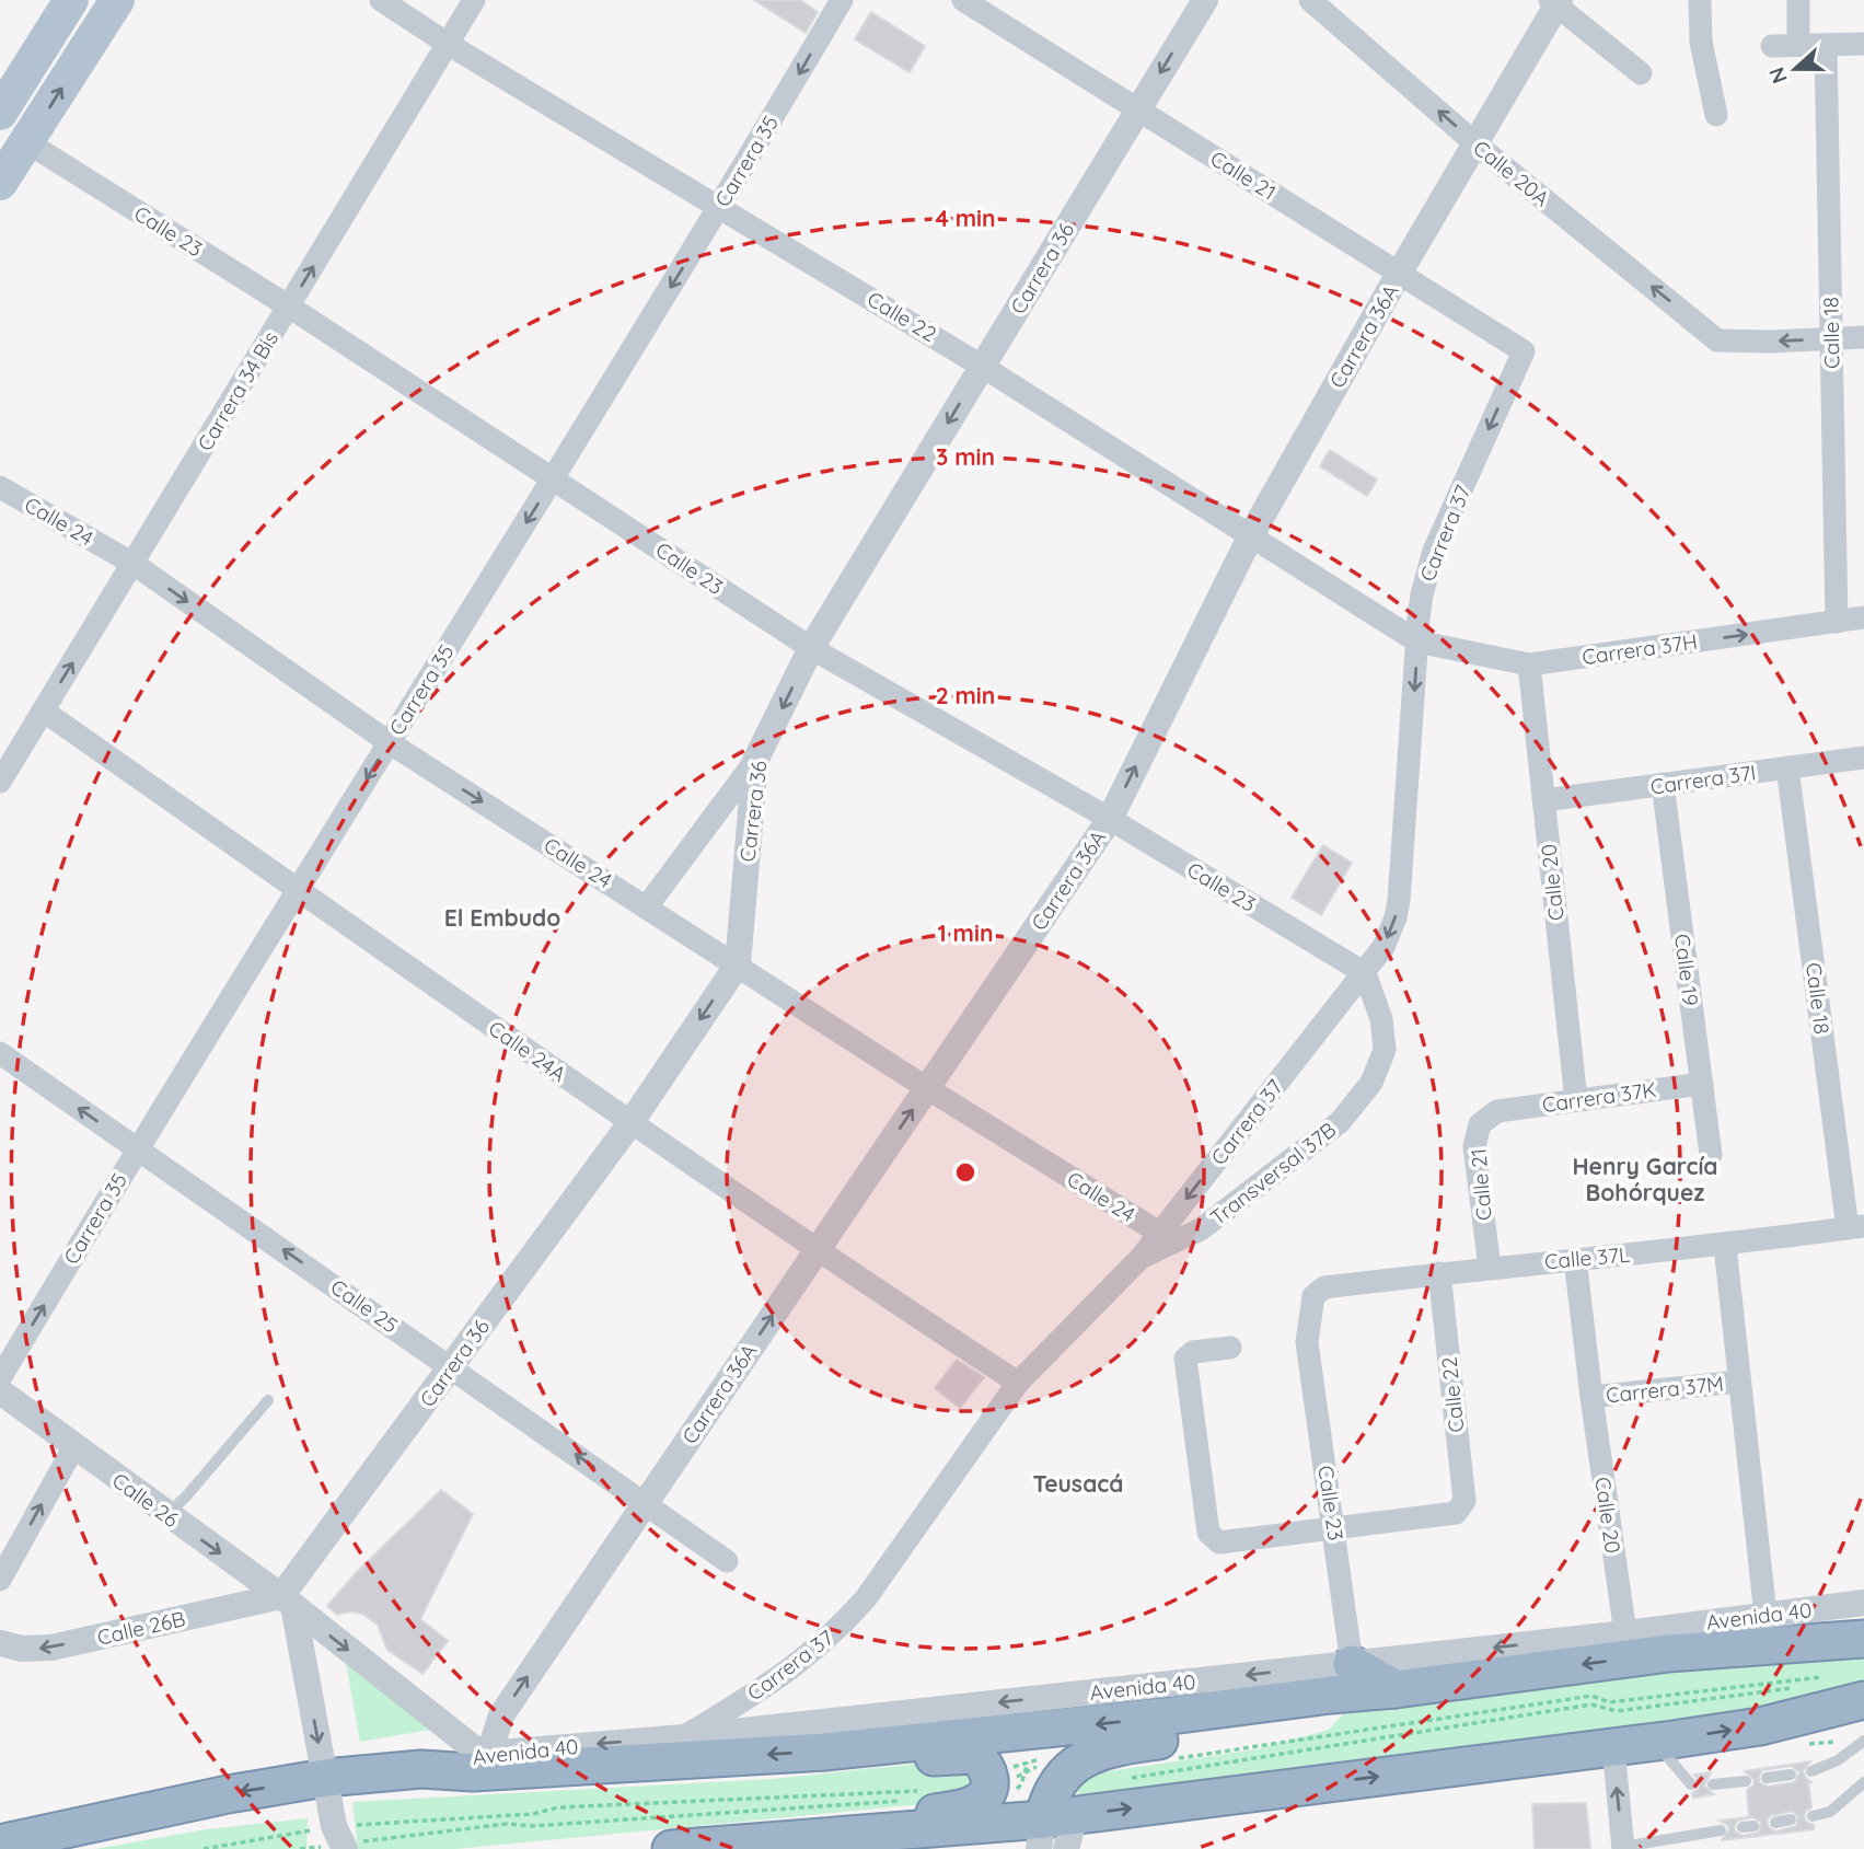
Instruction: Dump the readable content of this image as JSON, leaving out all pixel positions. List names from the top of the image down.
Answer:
{
  "streets": {
    "highway": ["Avenida 40"],
    "street": [
      "Carrera 35",
      "Calle 20A",
      "Calle 21",
      "Calle 23",
      "Carrera 36",
      "Calle 22",
      "Calle 18",
      "Carrera 36A",
      "Carrera 34 Bis",
      "Calle 24",
      "Carrera 37",
      "Carrera 37H",
      "Carrera 37I",
      "Calle 20",
      "Calle 19",
      "Calle 24A",
      "Carrera 37K",
      "Transversal 37B",
      "Calle 37L",
      "Calle 25",
      "Carrera 37M",
      "Calle 26",
      "Calle 26B"
    ]
  },
  "crossings": [
    ["Carrera 35", "Calle 23"],
    ["Carrera 35", "Calle 22"],
    ["Carrera 35", "Calle 24"],
    ["Carrera 35", "Calle 24A"],
    ["Carrera 35", "Calle 25"],
    ["Calle 20A", "Calle 18"],
    ["Calle 20A", "Carrera 36A"],
    ["Calle 21", "Carrera 36"],
    ["Calle 21", "Carrera 36A"],
    ["Calle 21", "Carrera 37"],
    ["Calle 21", "Carrera 37K"],
    ["Calle 21", "Calle 37L"],
    ["Calle 23", "Carrera 36"],
    ["Calle 23", "Calle 22"],
    ["Calle 23", "Carrera 36A"],
    ["Calle 23", "Carrera 34 Bis"],
    ["Calle 23", "Carrera 37"],
    ["Calle 23", "Transversal 37B"],
    ["Calle 23", "Calle 37L"],
    ["Calle 23", "Avenida 40"],
    ["Carrera 36", "Calle 22"],
    ["Carrera 36", "Calle 24"],
    ["Carrera 36", "Calle 24A"],
    ["Carrera 36", "Calle 25"],
    ["Carrera 36", "Calle 26"],
    ["Carrera 36", "Calle 26B"],
    ["Calle 22", "Carrera 36A"],
    ["Calle 22", "Carrera 34 Bis"],
    ["Calle 22", "Carrera 37"],
    ["Calle 22", "Carrera 37H"],
    ["Calle 22", "Calle 37L"],
    ["Calle 18", "Carrera 37H"],
    ["Calle 18", "Carrera 37I"],
    ["Calle 18", "Calle 37L"],
    ["Carrera 36A", "Calle 24"],
    ["Carrera 36A", "Calle 24A"],
    ["Carrera 36A", "Calle 25"],
    ["Carrera 36A", "Calle 26"],
    ["Carrera 36A", "Avenida 40"],
    ["Carrera 34 Bis", "Calle 24"],
    ["Carrera 34 Bis", "Calle 24A"],
    ["Calle 24", "Carrera 37"],
    ["Carrera 37", "Carrera 37H"],
    ["Carrera 37", "Calle 24A"],
    ["Carrera 37", "Transversal 37B"],
    ["Carrera 37", "Avenida 40"],
    ["Carrera 37H", "Calle 20"],
    ["Carrera 37I", "Calle 20"],
    ["Carrera 37I", "Calle 19"],
    ["Calle 20", "Carrera 37K"],
    ["Calle 20", "Calle 37L"],
    ["Calle 20", "Carrera 37M"],
    ["Calle 20", "Avenida 40"],
    ["Calle 19", "Carrera 37K"],
    ["Calle 26", "Avenida 40"],
    ["Calle 26", "Calle 26B"]
  ],
  "one_way": [
    "Calle 20A",
    "Carrera 36",
    "Carrera 36A",
    "Carrera 34 Bis",
    "Calle 24",
    "Carrera 37",
    "Carrera 37H",
    "Calle 25",
    "Calle 26",
    "Avenida 40",
    "Calle 26B"
  ],
  "districts": ["El Embudo", "Henry García Bohórquez", "Teusacá"],
  "north": "left",
  "rings": [
    "4 min",
    "3 min",
    "2 min",
    "1 min"
  ]
}
